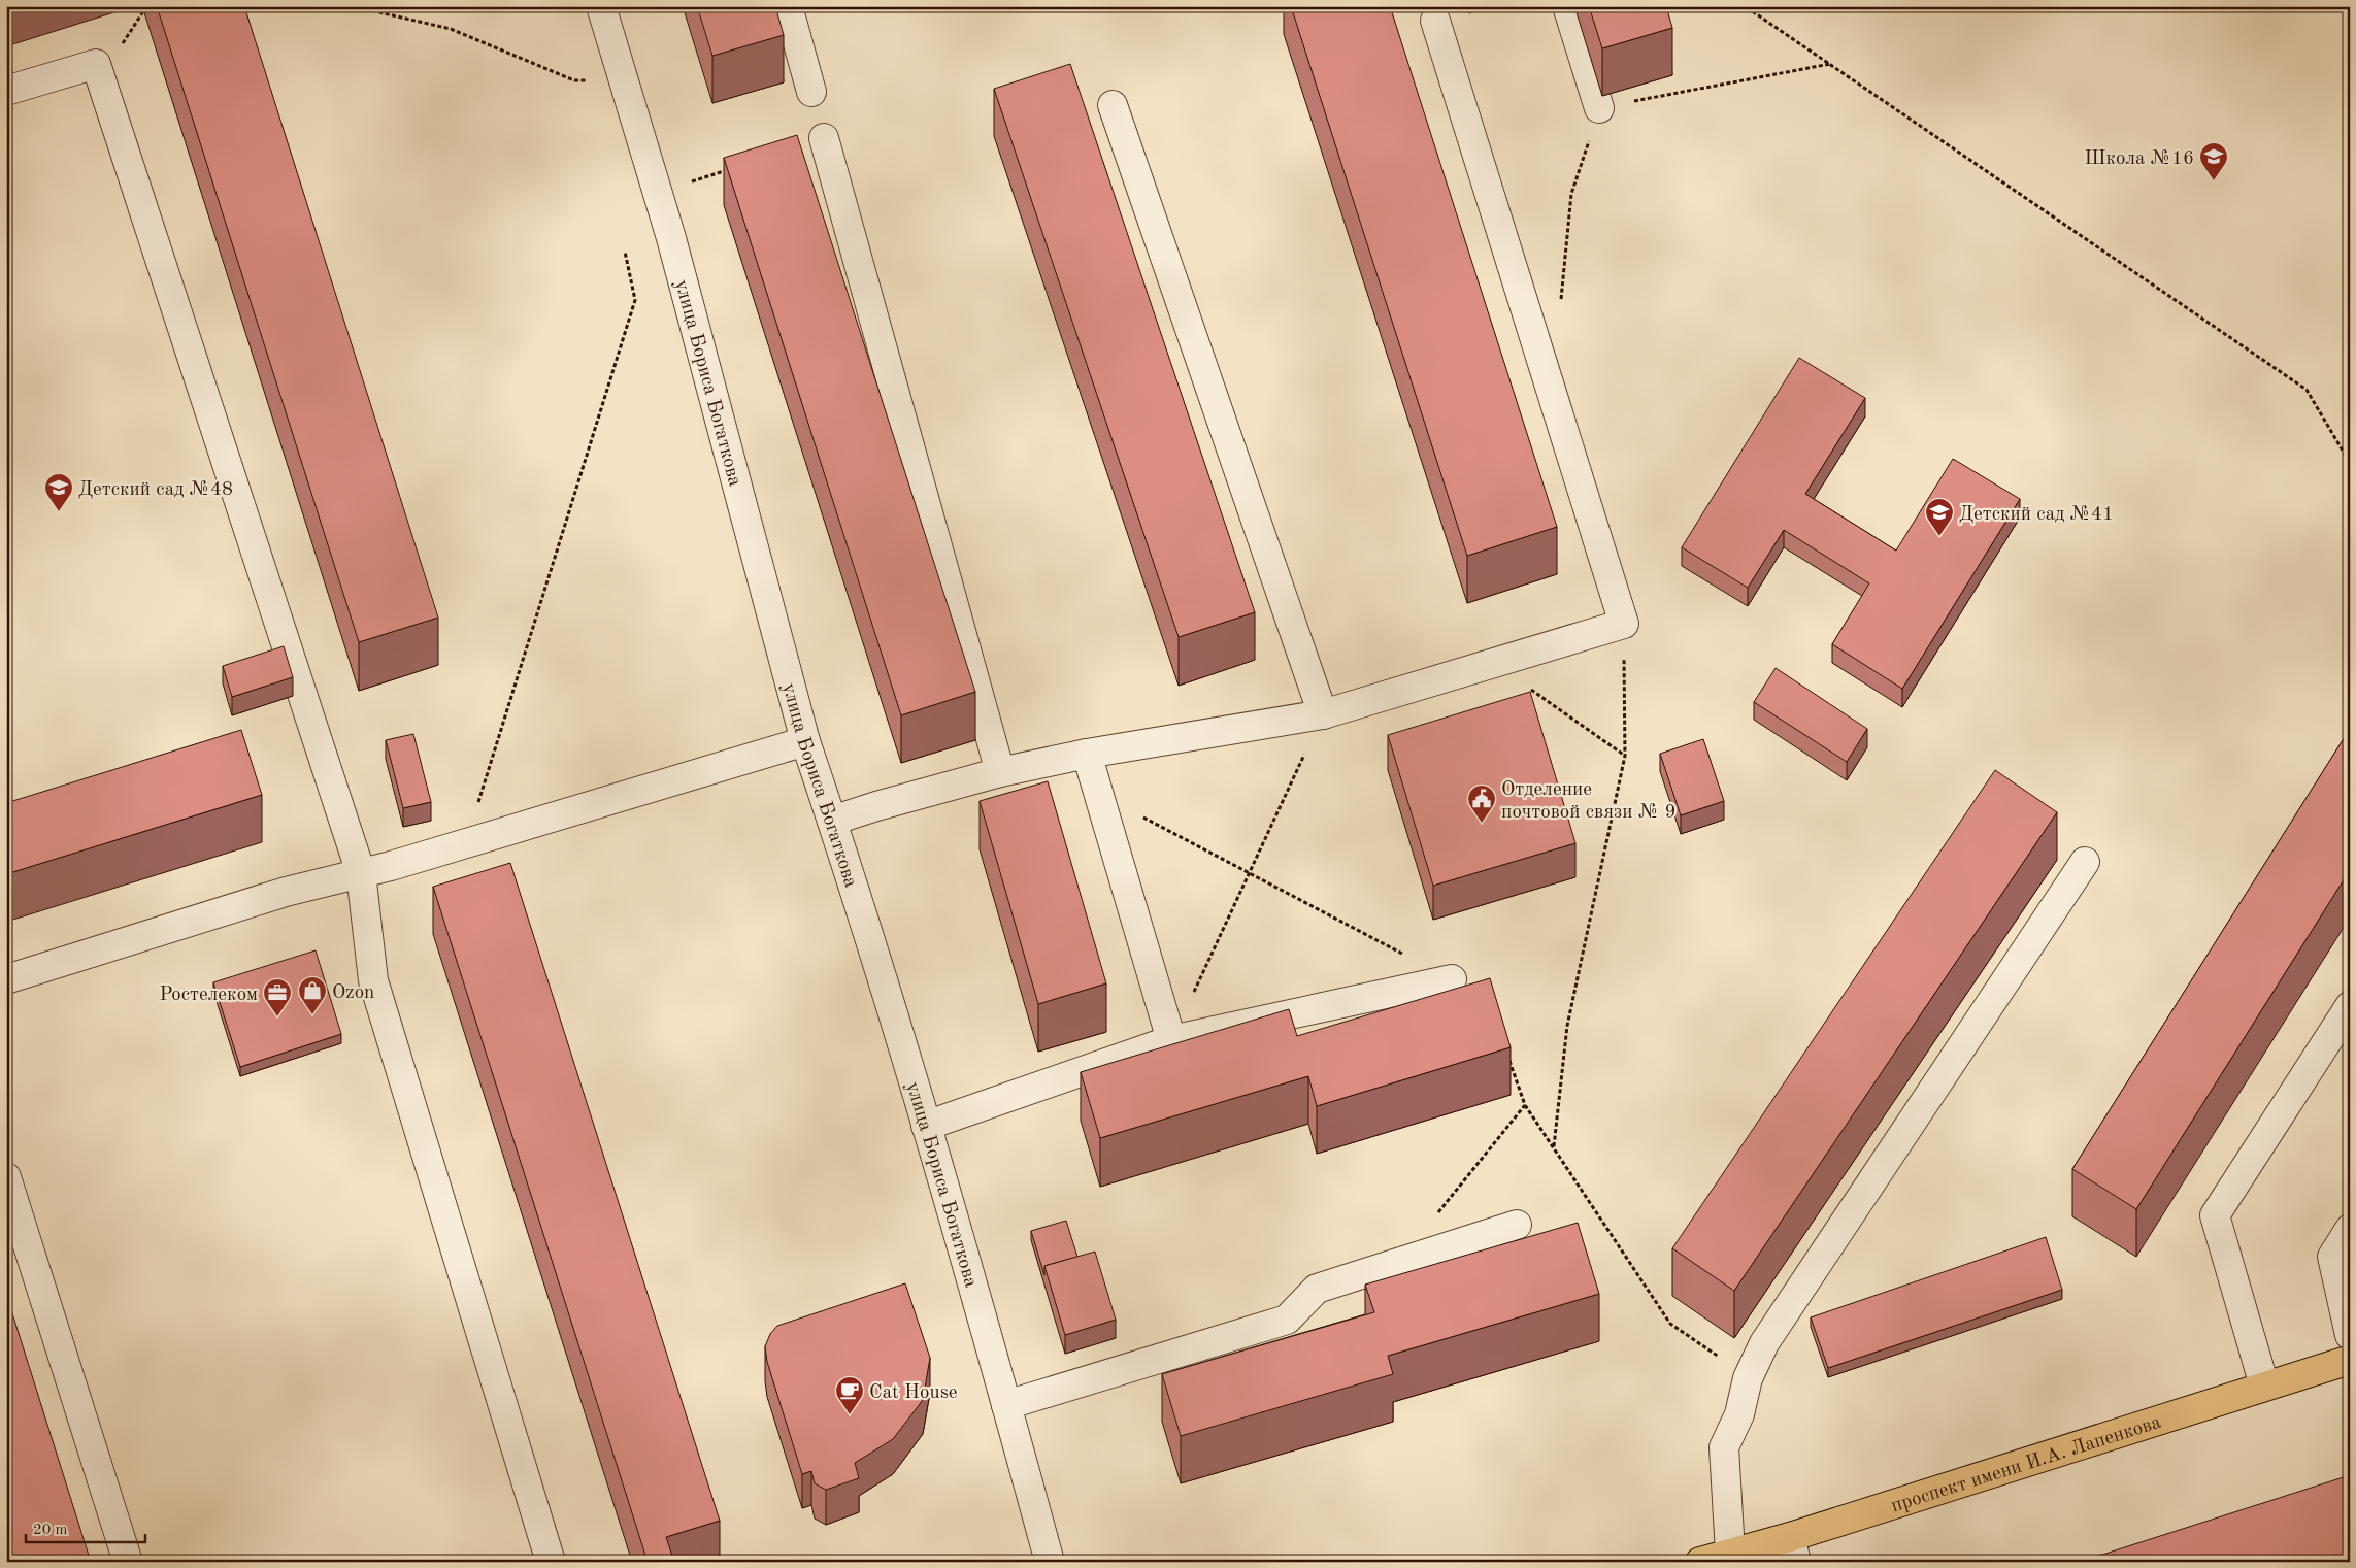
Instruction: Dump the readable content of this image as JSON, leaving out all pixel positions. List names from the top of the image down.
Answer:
{
  "streets": {
    "main road": ["проспект имени И.А. Лапенкова"],
    "street": ["улица Бориса Богаткова"]
  },
  "places": {
    "school or university": ["Школа №16", "Детский сад №48", "Детский сад №41"],
    "public building": ["Отделение почтовой связи № 9"],
    "shop": ["Ozon"],
    "office": ["Ростелеком"],
    "cafe": ["Cat House"]
  },
  "scale_bar": "20 m"
}
